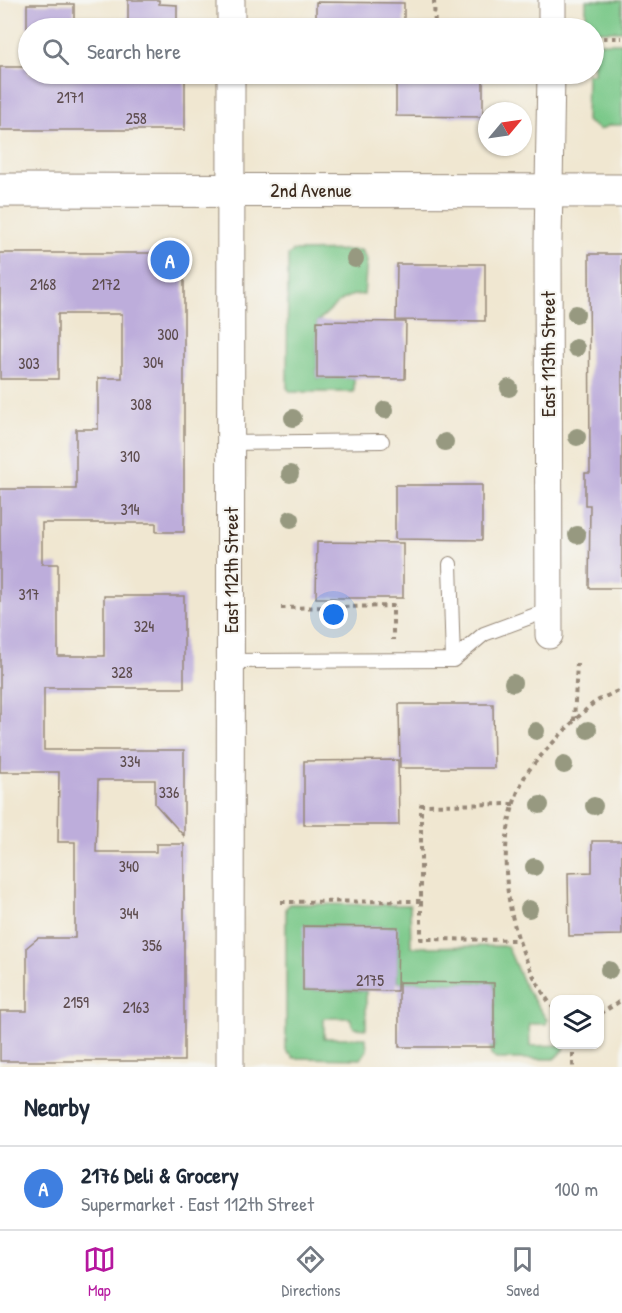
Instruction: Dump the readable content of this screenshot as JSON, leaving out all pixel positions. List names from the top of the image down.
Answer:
{
  "streets": {
    "main road": ["2nd Avenue"],
    "street": ["East 113th Street", "East 112th Street"]
  },
  "crossings": [
    ["2nd Avenue", "East 113th Street"],
    ["2nd Avenue", "East 112th Street"]
  ],
  "house_numbers": [
    "2171",
    "258",
    "2168",
    "2172",
    "300",
    "304",
    "303",
    "308",
    "310",
    "314",
    "317",
    "324",
    "328",
    "334",
    "336",
    "340",
    "344",
    "356",
    "2175",
    "2159",
    "2163"
  ],
  "north": "top right",
  "page": {
    "search": "Search here",
    "pins": "A",
    "heading": "Nearby",
    "list": [
      {
        "mark": "A",
        "name": "2176 Deli & Grocery",
        "note": "Supermarket · East 112th Street",
        "value": "100 m"
      }
    ],
    "nav": ["Map", "Directions", "Saved"]
  }
}
